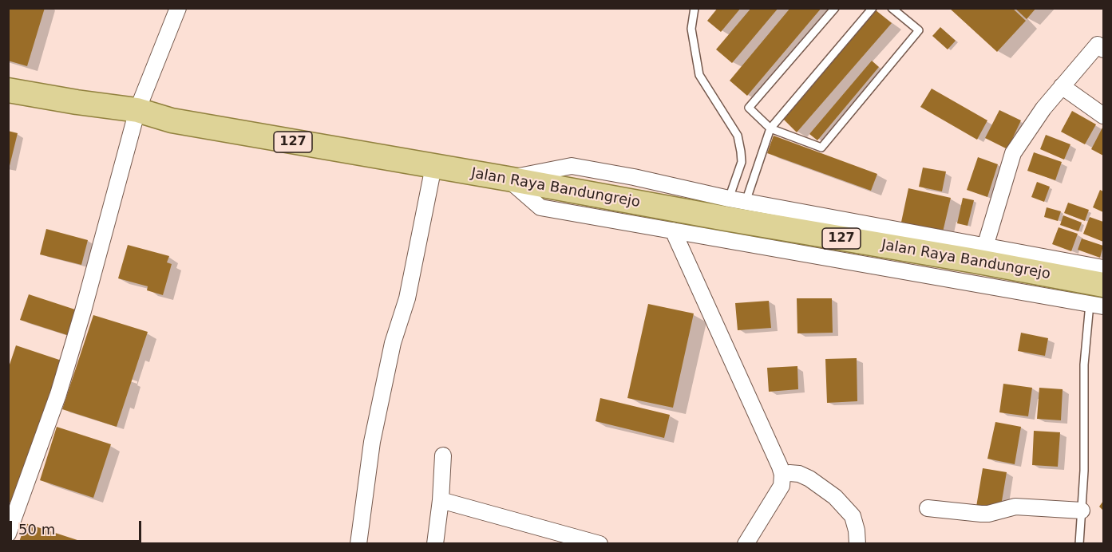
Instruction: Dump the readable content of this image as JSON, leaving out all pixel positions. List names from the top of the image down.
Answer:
{
  "streets": {
    "main road": ["127", "Jalan Raya Bandungrejo"]
  },
  "scale_bar": "50 m"
}
